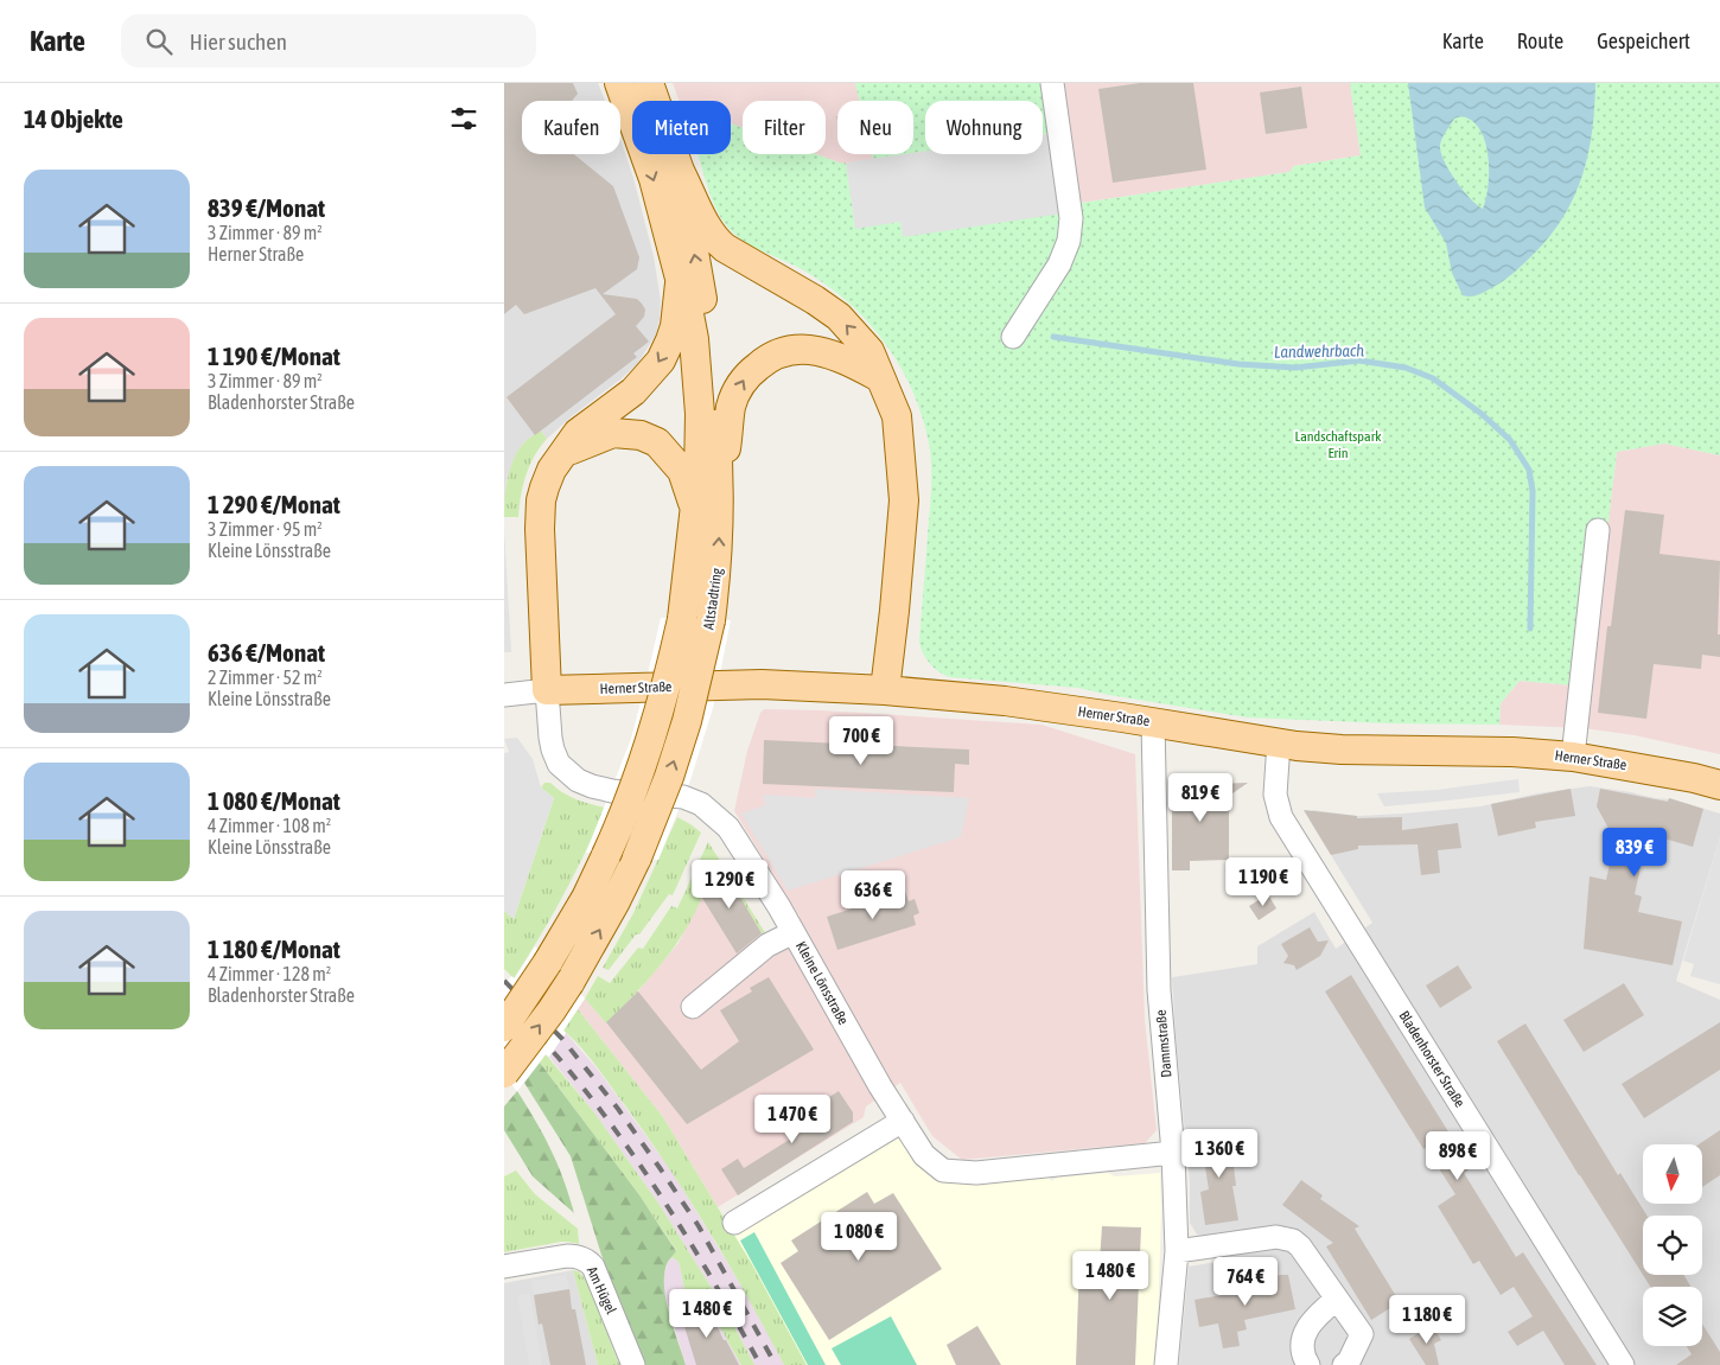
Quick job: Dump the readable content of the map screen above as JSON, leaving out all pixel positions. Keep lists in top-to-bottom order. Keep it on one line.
{"streets":{"main road":["Altstadtring","Herner Straße"],"street":["Kleine Lönsstraße","Dammstraße","Bladenhorster Straße","Am Hügel"]},"crossings":[["Herner Straße","Kleine Lönsstraße"],["Herner Straße","Dammstraße"],["Herner Straße","Bladenhorster Straße"],["Kleine Lönsstraße","Dammstraße"]],"water":["Landwehrbach"],"parks":["Landschaftspark Erin"],"north":"bottom","page":{"header":"Karte","search":"Hier suchen","nav":["Karte","Route","Gespeichert"],"heading":"14 Objekte","chip":["Kaufen","Mieten","Filter","Neu","Wohnung"],"list":[{"name":"839 €/Monat","note":"3 Zimmer · 89 m² · Herner Straße"},{"name":"1 190 €/Monat","note":"3 Zimmer · 89 m² · Bladenhorster Straße"},{"name":"1 290 €/Monat","note":"3 Zimmer · 95 m² · Kleine Lönsstraße"},{"name":"636 €/Monat","note":"2 Zimmer · 52 m² · Kleine Lönsstraße"},{"name":"1 080 €/Monat","note":"4 Zimmer · 108 m² · Kleine Lönsstraße"},{"name":"1 180 €/Monat","note":"4 Zimmer · 128 m² · Bladenhorster Straße"}],"price":["700 €","819 €","839 €","1 190 €","1 290 €","636 €","1 470 €","1 360 €","898 €","1 080 €","1 480 €","764 €","1 480 €","1 180 €"]}}
